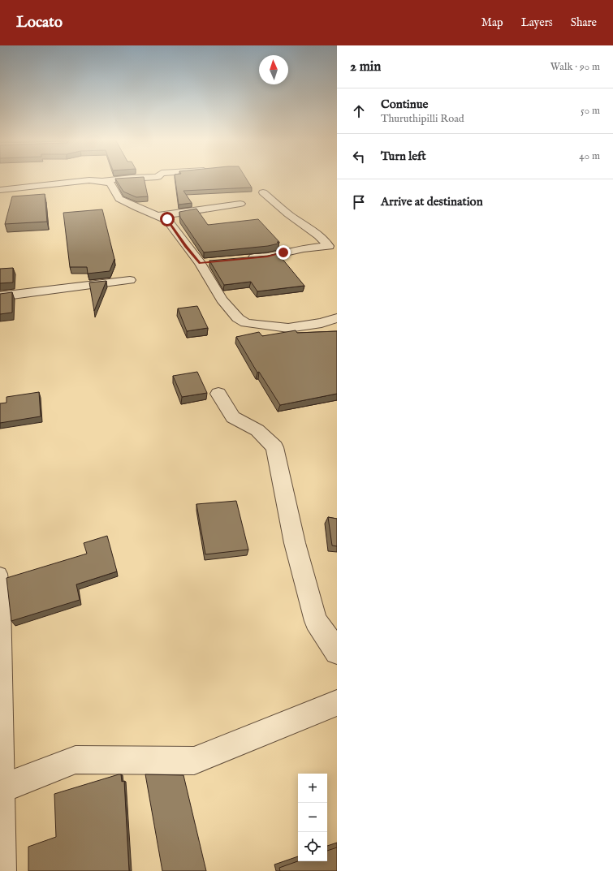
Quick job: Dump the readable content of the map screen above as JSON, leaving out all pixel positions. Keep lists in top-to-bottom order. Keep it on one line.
{"north":"top","page":{"header":"Locato","nav":["Map","Layers","Share"],"heading":["2 min","Walk · 90 m"],"list":[["Continue","Thuruthipilli Road","50 m"],["Turn left","40 m"],"Arrive at destination"],"map_buttons":["+","−"]}}
